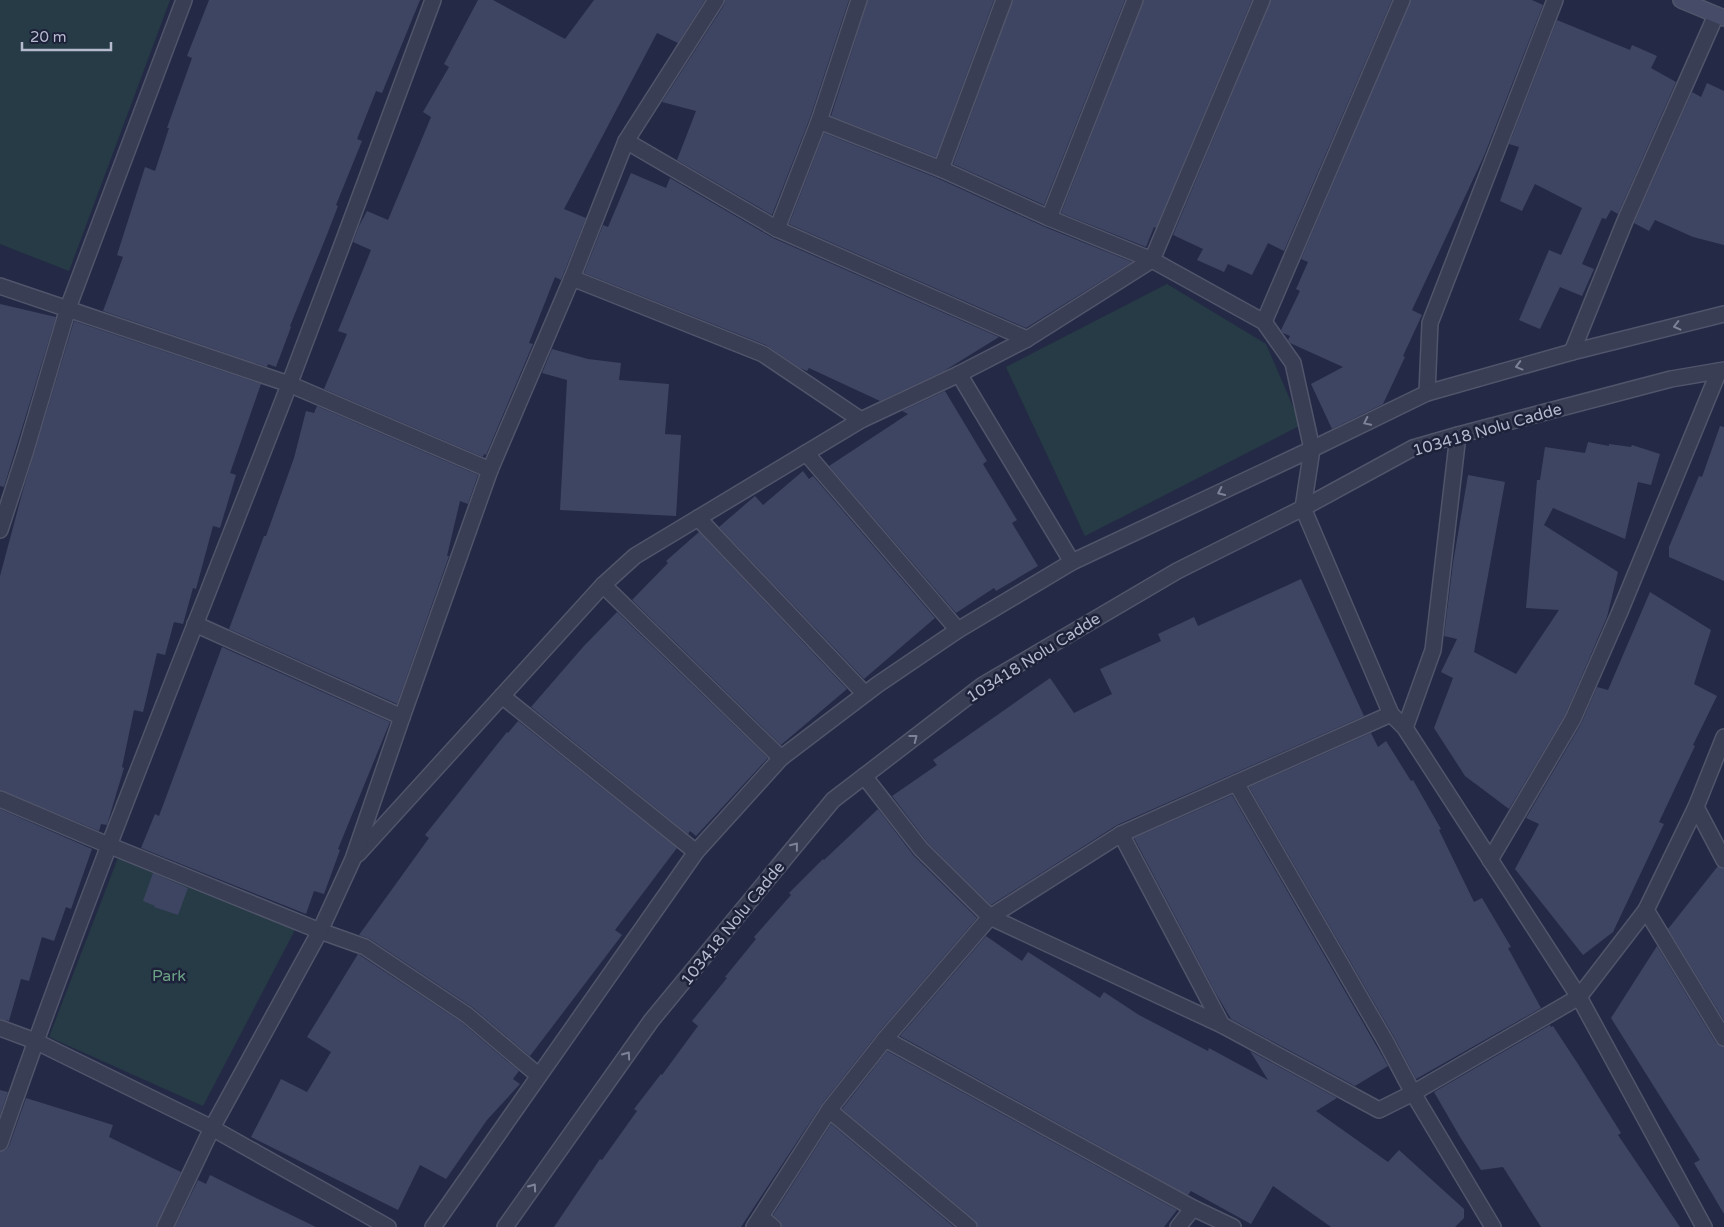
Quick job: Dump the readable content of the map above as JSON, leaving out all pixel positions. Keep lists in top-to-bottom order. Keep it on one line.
{"streets":{"street":["103418 Nolu Cadde"]},"parks":["Park"],"scale_bar":"20 m"}
